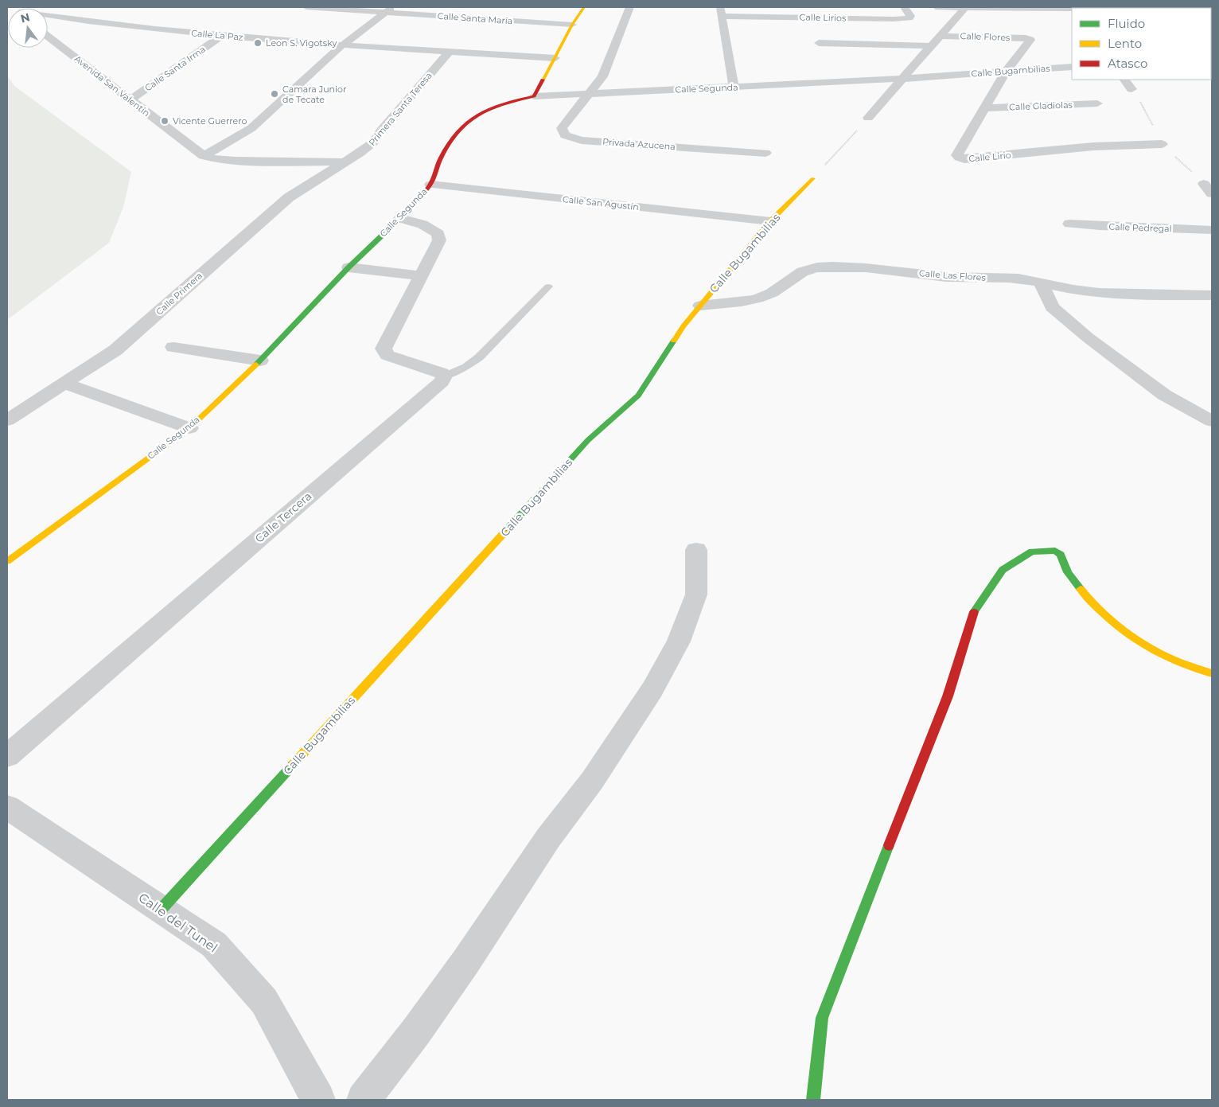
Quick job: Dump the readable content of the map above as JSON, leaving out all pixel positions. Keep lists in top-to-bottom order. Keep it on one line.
{"streets":{"street":["Calle Lirios","Calle Santa María","Calle La Paz","Calle Flores","Calle Santa Irma","Calle Bugambilias","Avenida San Valentín","Calle Segunda","Calle Gladiolas","Primera Santa Teresa","Privada Azucena","Calle Lirio","Calle San Agustín","Calle Pedregal","Calle Las Flores","Calle Primera","Calle Tercera","Calle del Tunel"]},"crossings":[["Calle La Paz","Calle Santa Irma"],["Calle La Paz","Primera Santa Teresa"],["Calle Flores","Calle Lirio"],["Calle Santa Irma","Avenida San Valentín"],["Calle Bugambilias","Calle Segunda"],["Calle Bugambilias","Calle Lirio"],["Calle Bugambilias","Calle San Agustín"],["Calle Bugambilias","Calle Las Flores"],["Calle Bugambilias","Calle del Tunel"],["Avenida San Valentín","Primera Santa Teresa"],["Avenida San Valentín","Calle Primera"],["Calle Segunda","Privada Azucena"],["Calle Segunda","Calle San Agustín"],["Calle Gladiolas","Calle Lirio"],["Primera Santa Teresa","Calle Primera"]],"places":["Leon S. Vigotsky","Camara Junior de Tecate","Vicente Guerrero"],"legend":["Fluido","Lento","Atasco"],"north":"top"}
